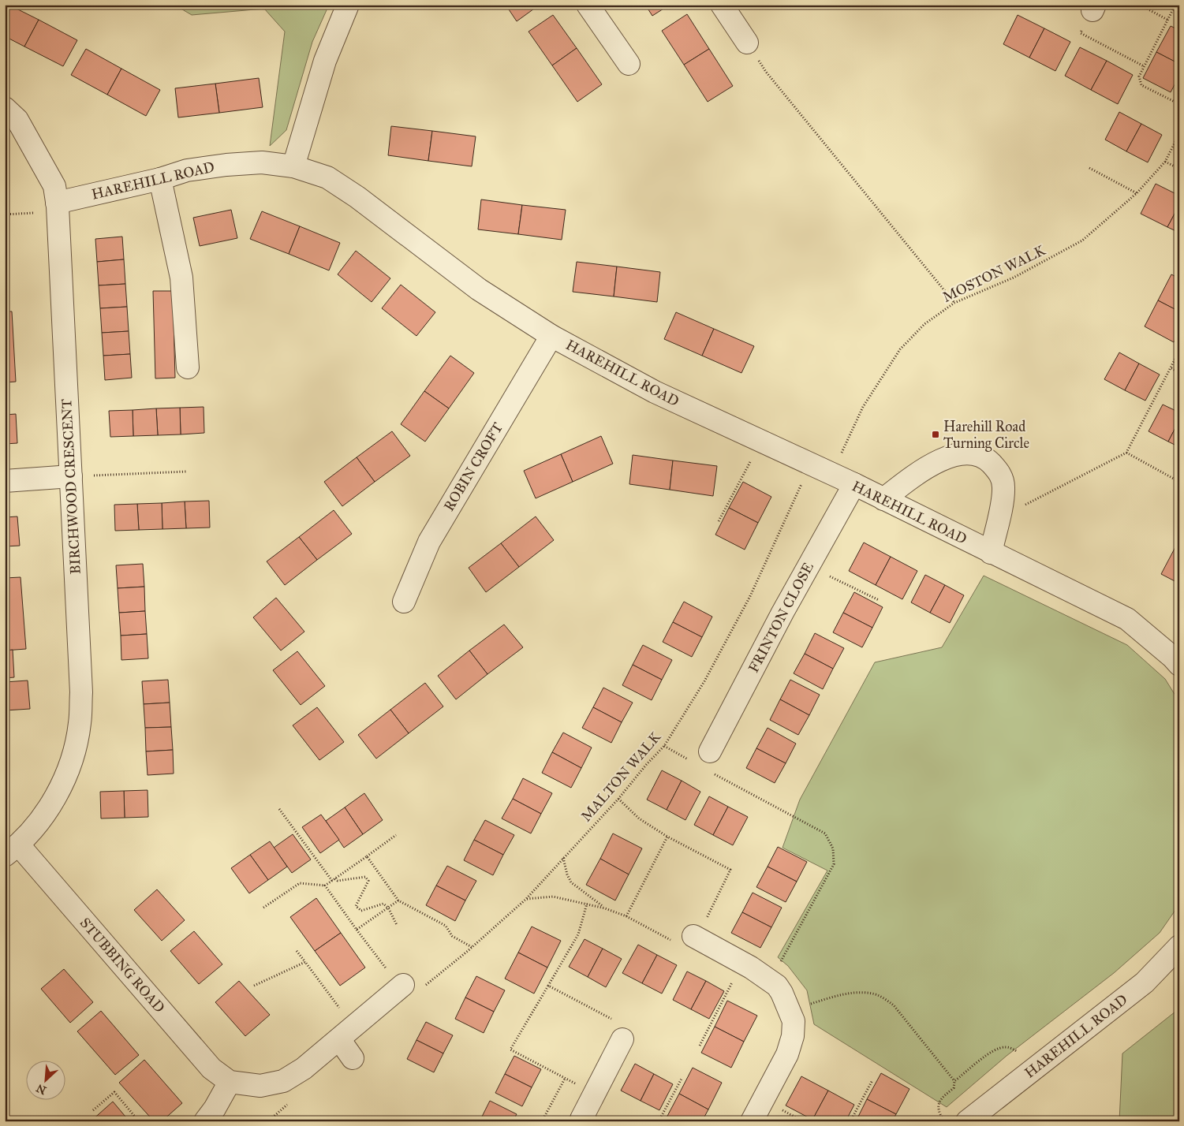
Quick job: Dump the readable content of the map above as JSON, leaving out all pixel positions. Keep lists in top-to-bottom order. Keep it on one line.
{"streets":{"street":["HAREHILL ROAD","ROBIN CROFT","BIRCHWOOD CRESCENT","FRINTON CLOSE","STUBBING ROAD"],"path":["MOSTON WALK","MALTON WALK"]},"crossings":[["HAREHILL ROAD","MOSTON WALK"],["HAREHILL ROAD","ROBIN CROFT"],["HAREHILL ROAD","BIRCHWOOD CRESCENT"],["HAREHILL ROAD","FRINTON CLOSE"],["HAREHILL ROAD","MALTON WALK"],["BIRCHWOOD CRESCENT","STUBBING ROAD"]],"places":{"transit":["Harehill Road Turning Circle"]},"north":"bottom left"}
